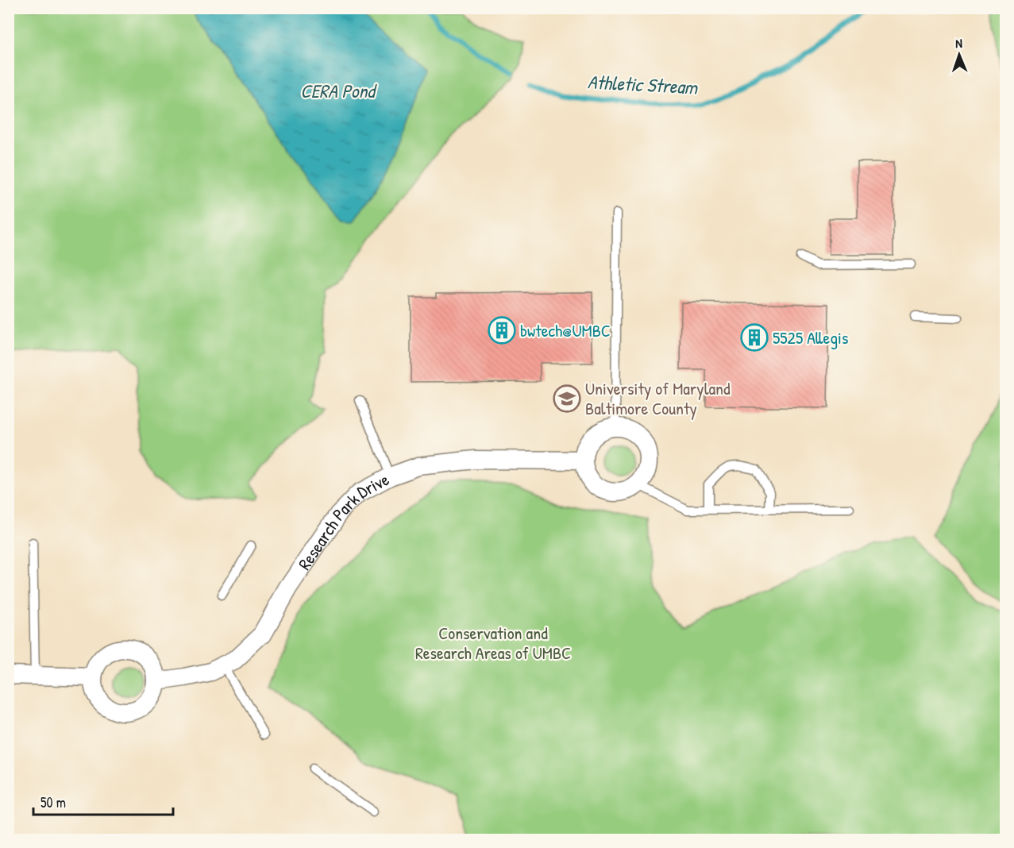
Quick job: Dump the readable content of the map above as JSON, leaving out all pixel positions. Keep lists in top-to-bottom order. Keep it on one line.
{"streets":{"street":["Research Park Drive"]},"water":["Athletic Stream","CERA Pond"],"parks":["Conservation and Research Areas of UMBC"],"places":{"building":["bwtech@UMBC","5525 Allegis"],"school or university":["University of Maryland Baltimore County"]},"scale_bar":"50 m","north":"top"}
